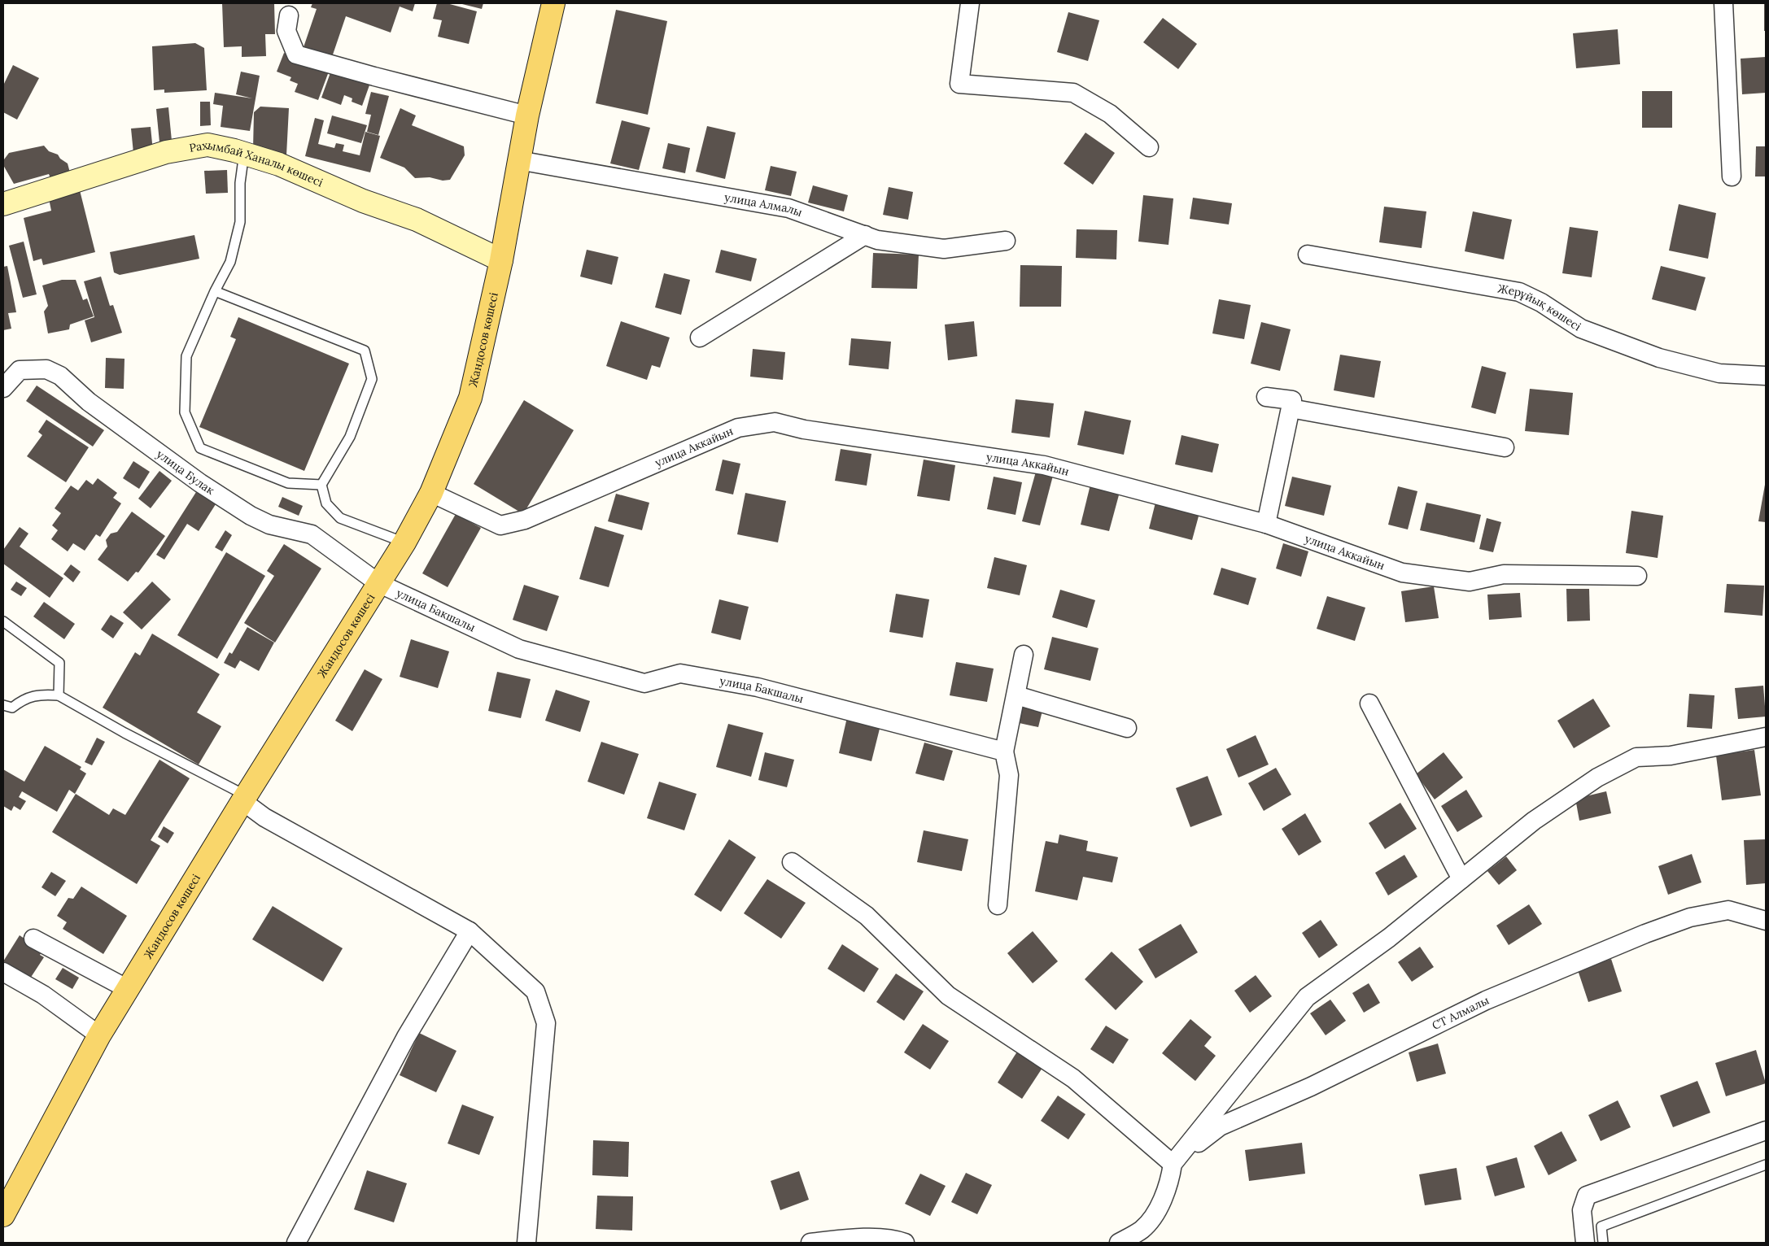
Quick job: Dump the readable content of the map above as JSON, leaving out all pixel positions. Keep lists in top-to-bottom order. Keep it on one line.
{"streets":{"main road":["Жандосов көшесі"],"street":["Рахымбай Ханалы көшесі","улица Алмалы","Жерұйық көшесі","улица Аккайын","улица Булак","улица Бакшалы","СТ Алмалы"]},"crossings":[["Рахымбай Ханалы көшесі","Жандосов көшесі"],["улица Алмалы","Жандосов көшесі"],["Жандосов көшесі","улица Аккайын"],["Жандосов көшесі","улица Булак"],["Жандосов көшесі","улица Бакшалы"],["улица Булак","улица Бакшалы"]]}
